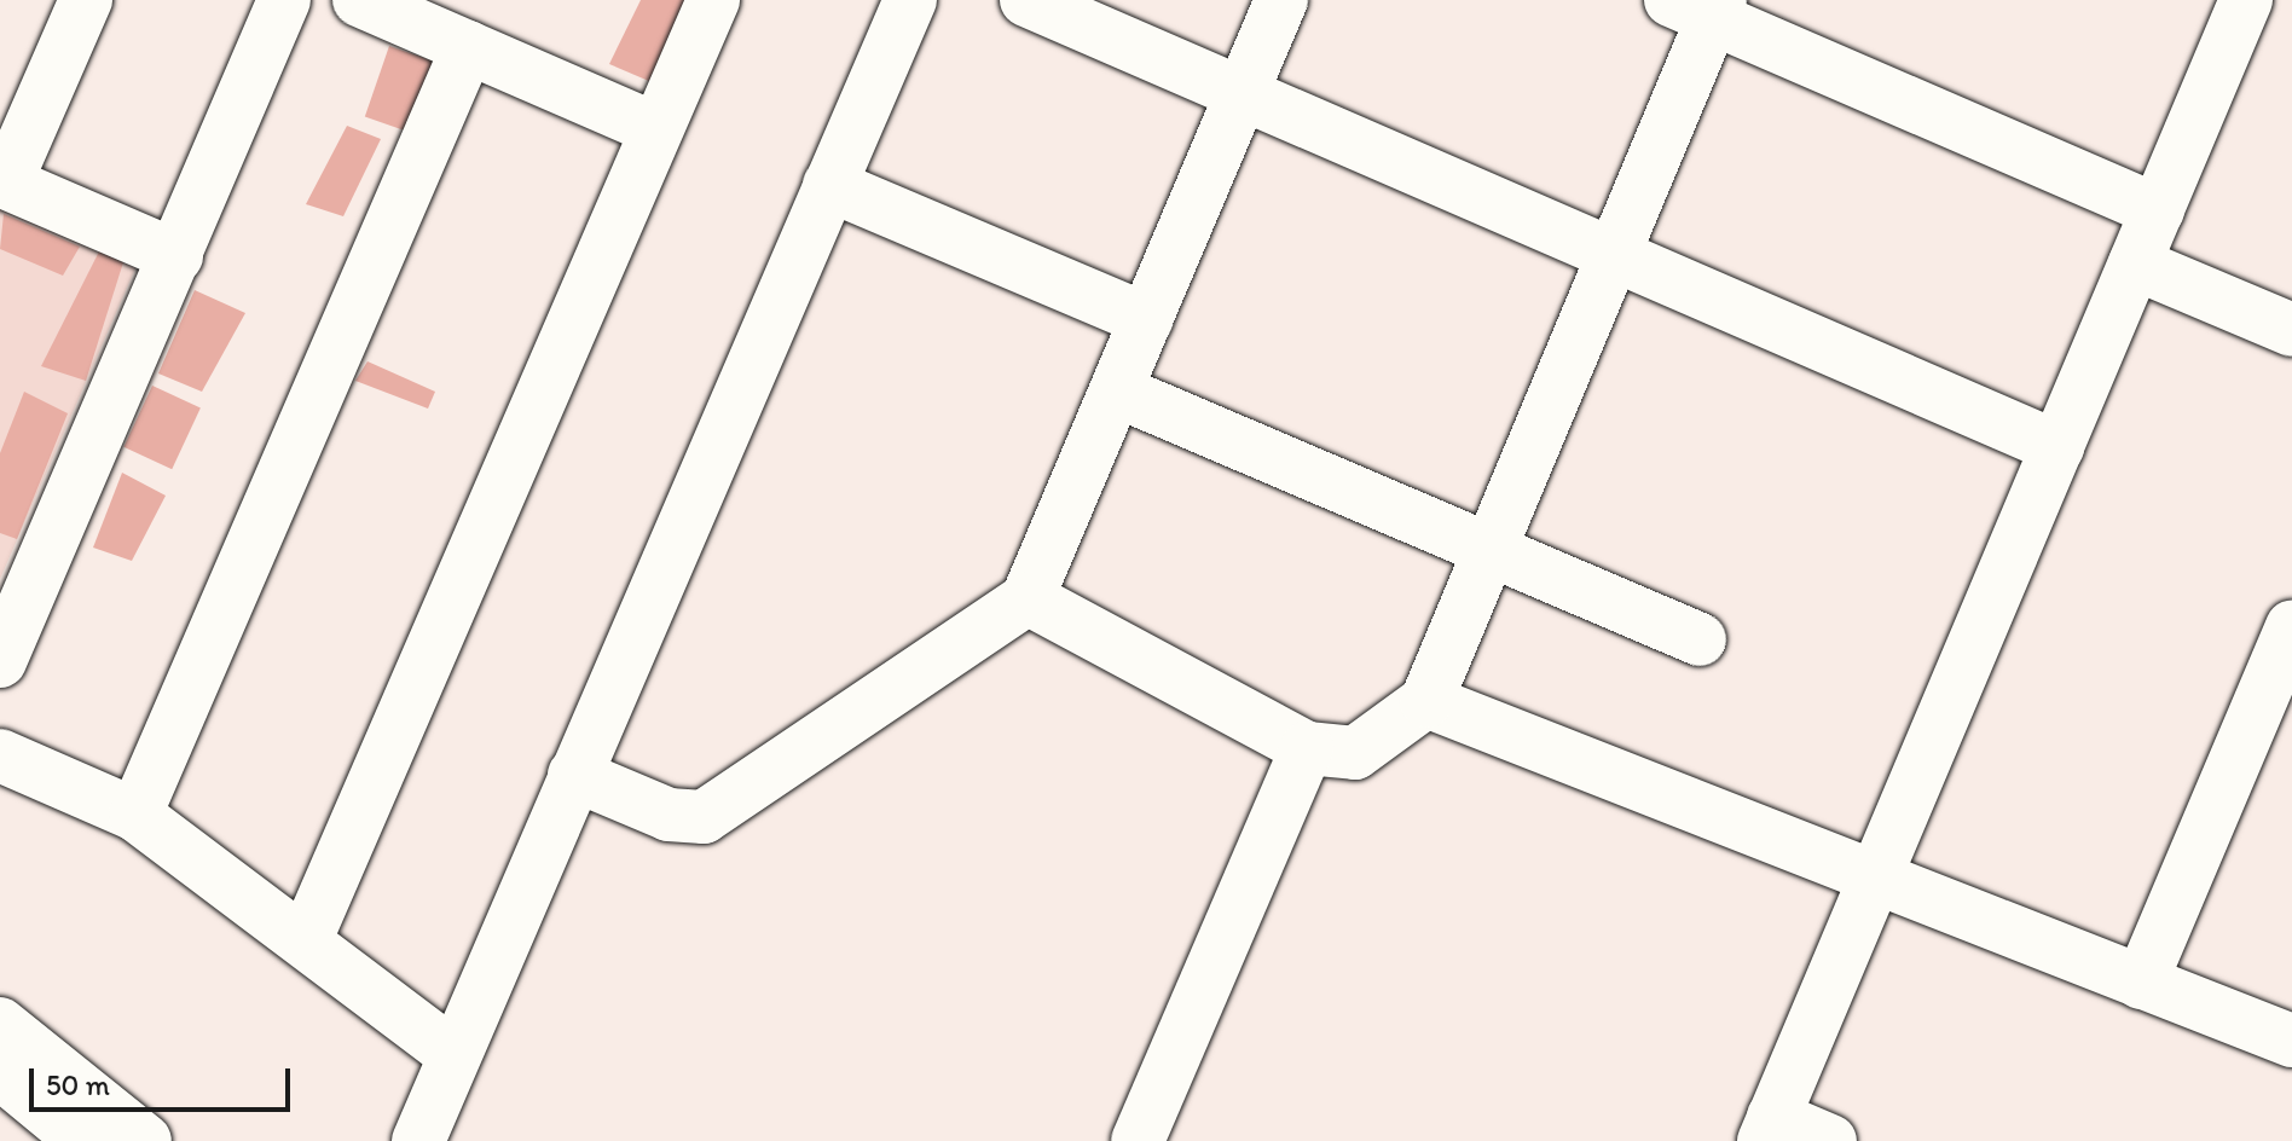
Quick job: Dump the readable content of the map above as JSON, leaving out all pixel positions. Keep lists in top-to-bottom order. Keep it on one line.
{"scale_bar":"50 m"}
